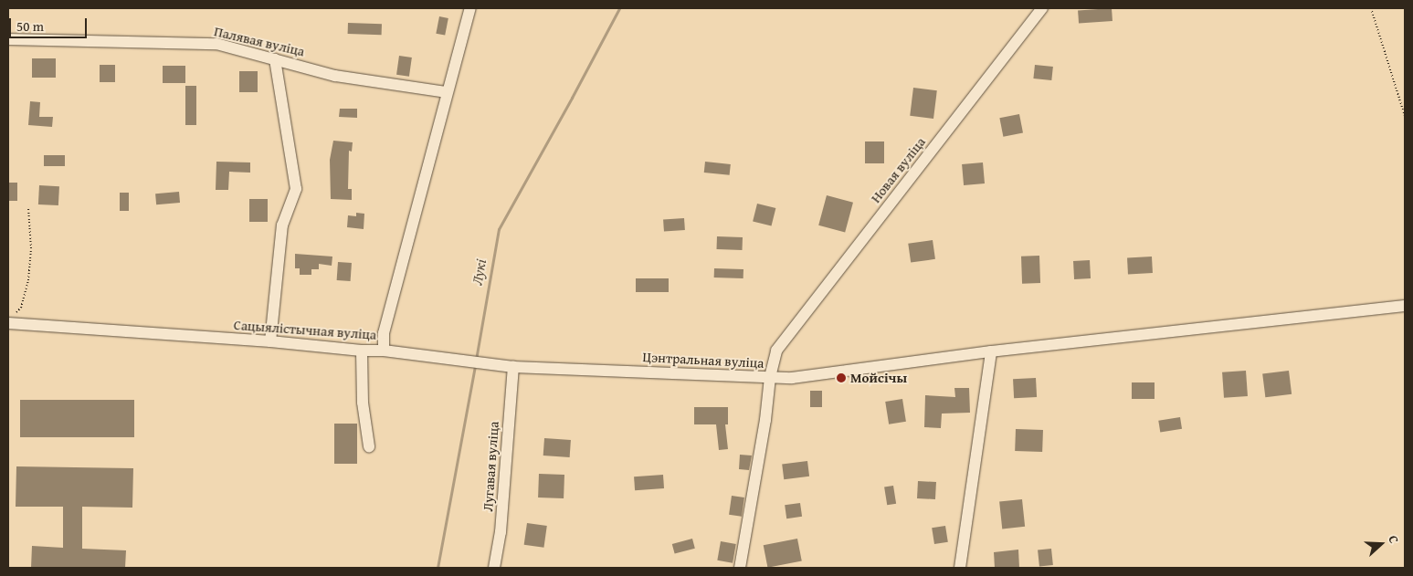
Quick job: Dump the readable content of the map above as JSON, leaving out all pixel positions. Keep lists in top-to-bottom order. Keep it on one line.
{"streets":{"street":["Палявая вуліца","Новая вуліца","Сацыялістычная вуліца","Цэнтральная вуліца","Лугавая вуліца"]},"crossings":[["Палявая вуліца","Сацыялістычная вуліца"],["Новая вуліца","Цэнтральная вуліца"],["Сацыялістычная вуліца","Цэнтральная вуліца"],["Цэнтральная вуліца","Лугавая вуліца"]],"water":["Лукі"],"places":["Мойсічы"],"scale_bar":"50 m","north":"right"}
